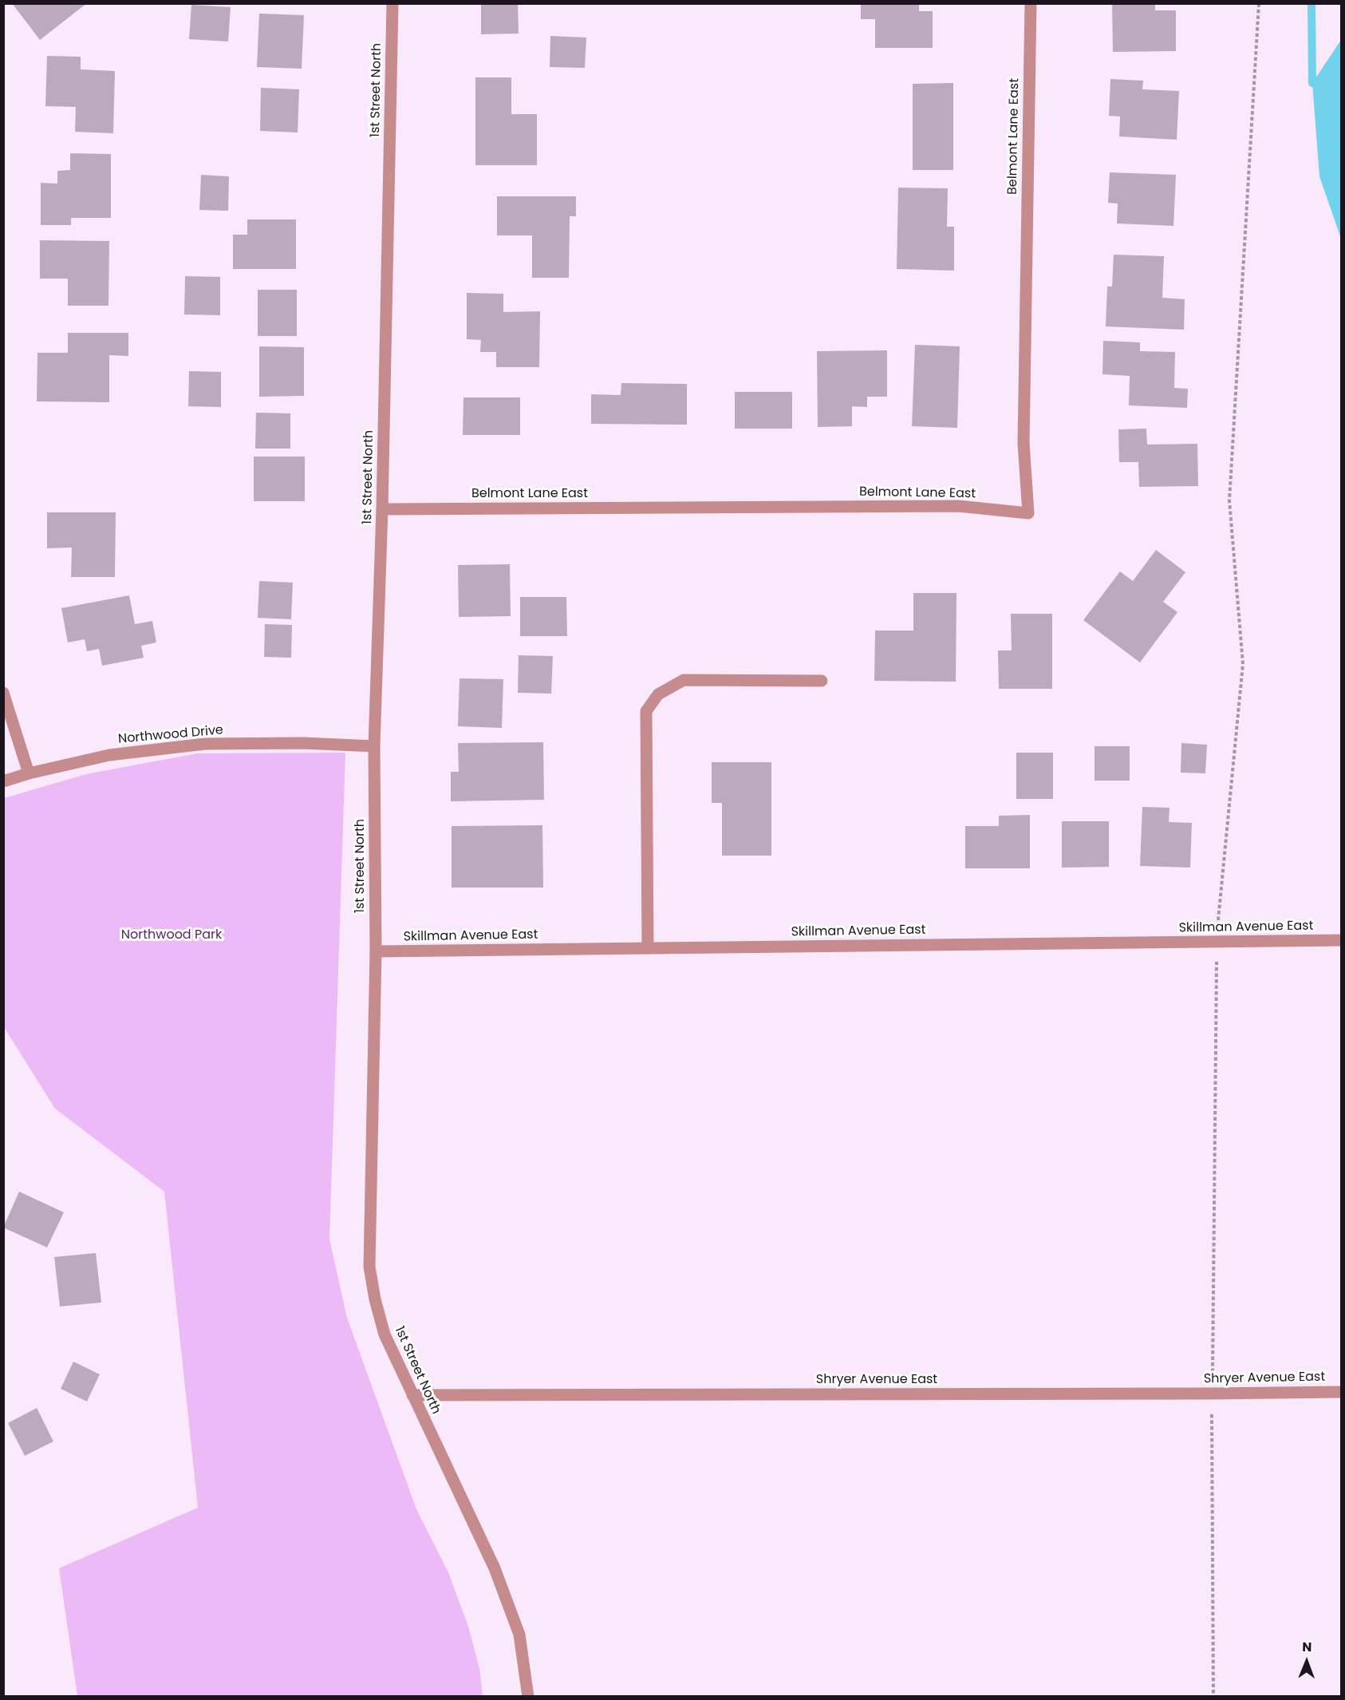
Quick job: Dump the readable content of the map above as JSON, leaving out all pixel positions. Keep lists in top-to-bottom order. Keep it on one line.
{"streets":{"street":["1st Street North","Belmont Lane East","Northwood Drive","Skillman Avenue East","Shryer Avenue East"]},"crossings":[["1st Street North","Belmont Lane East"],["1st Street North","Northwood Drive"],["1st Street North","Skillman Avenue East"],["1st Street North","Shryer Avenue East"]],"parks":["Northwood Park"],"north":"top"}
